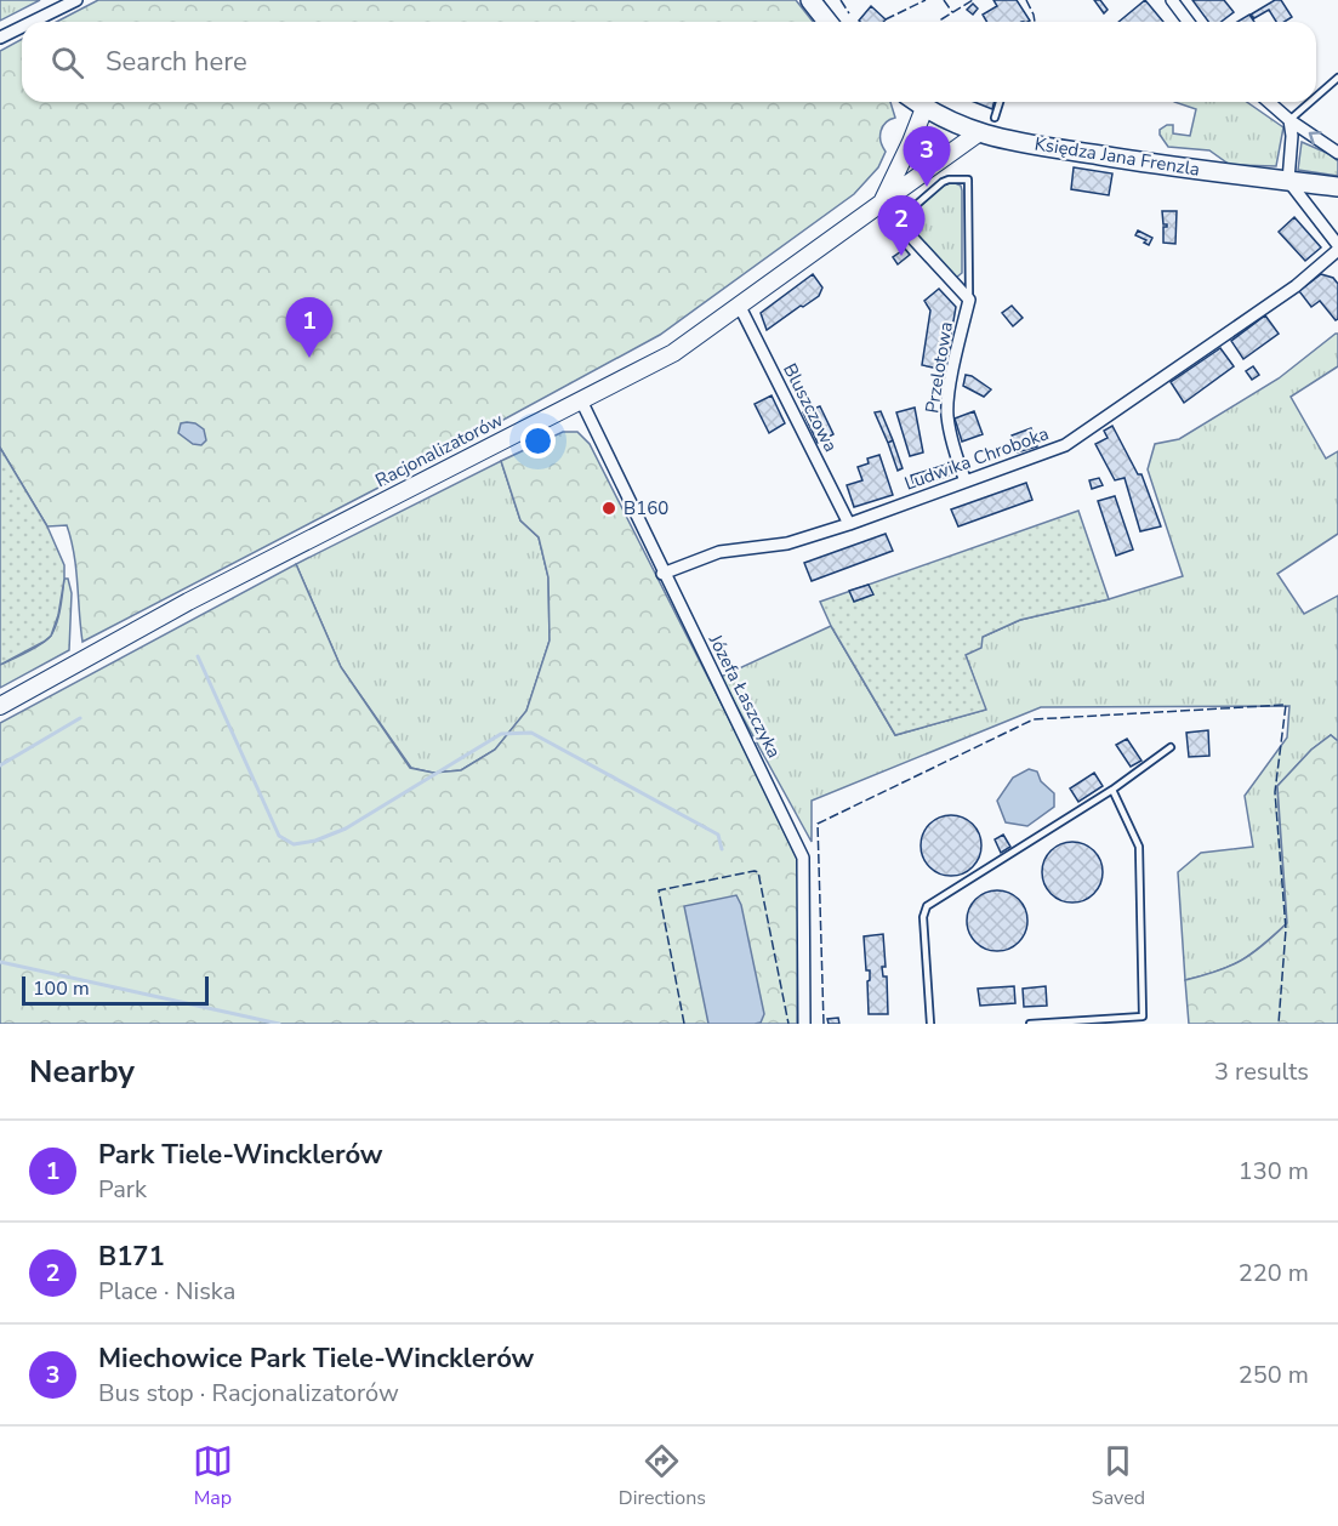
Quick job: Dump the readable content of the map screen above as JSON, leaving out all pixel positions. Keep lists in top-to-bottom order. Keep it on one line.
{"streets":{"main road":["Księdza Jana Frenzla"],"street":["Przelotowa","Bluszczowa","Racjonalizatorów","Ludwika Chroboka","Józefa Łaszczyka"]},"crossings":[["Księdza Jana Frenzla","Racjonalizatorów"],["Przelotowa","Ludwika Chroboka"],["Bluszczowa","Racjonalizatorów"],["Bluszczowa","Ludwika Chroboka"],["Racjonalizatorów","Józefa Łaszczyka"],["Ludwika Chroboka","Józefa Łaszczyka"]],"places":["B160"],"scale_bar":"100 m","page":{"search":"Search here","pins":["3","2","1"],"scale":"100 m","heading":["Nearby","3 results"],"list":[{"mark":"1","name":"Park Tiele-Wincklerów","note":"Park","value":"130 m"},{"mark":"2","name":"B171","note":"Place · Niska","value":"220 m"},{"mark":"3","name":"Miechowice Park Tiele-Wincklerów","note":"Bus stop · Racjonalizatorów","value":"250 m"}],"nav":["Map","Directions","Saved"]}}
